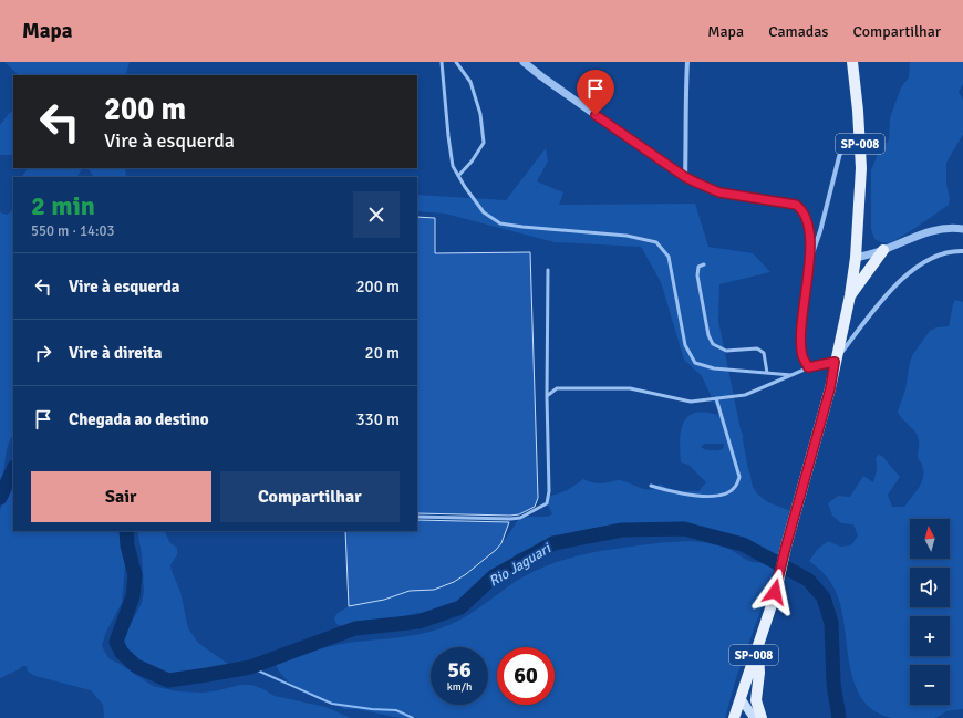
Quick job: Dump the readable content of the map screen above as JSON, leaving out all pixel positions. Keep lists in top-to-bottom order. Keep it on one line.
{"streets":{"main road":["SP-008"]},"water":["Rio Jaguari"],"north":"top","page":{"header":"Mapa","nav":["Mapa","Camadas","Compartilhar"],"turn":["200 m","Vire à esquerda"],"heading":["2 min","550 m · 14:03"],"list":[{"name":"Vire à esquerda","value":"200 m"},{"name":"Vire à direita","value":"20 m"},{"name":"Chegada ao destino","value":"330 m"}],"buttons":["Sair","Compartilhar"],"map_buttons":["+","−"],"speed":"56 km/h","limit":"60"}}
